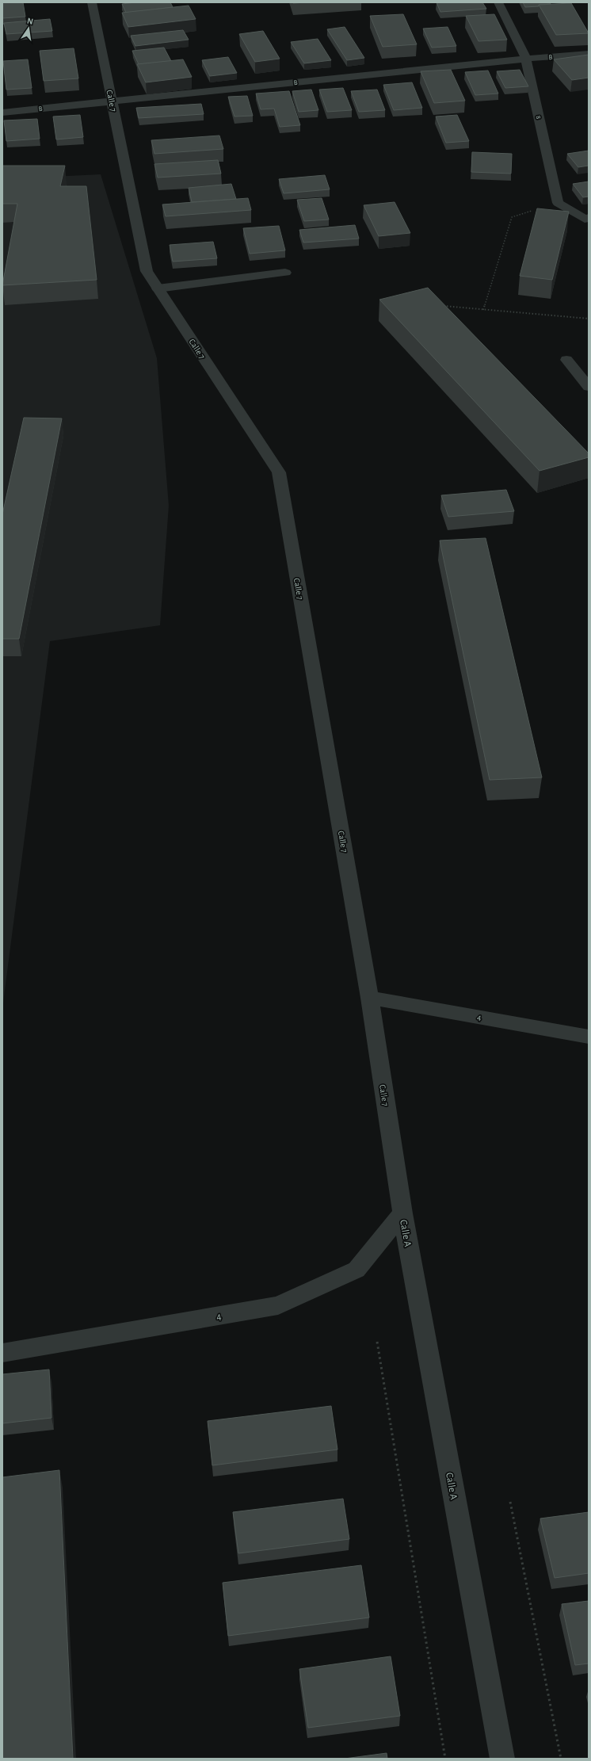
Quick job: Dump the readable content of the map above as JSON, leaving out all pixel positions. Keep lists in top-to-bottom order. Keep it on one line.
{"streets":{"street":["B","Calle 7","8","4","Calle A"]},"crossings":[["B","Calle 7"],["B","8"],["Calle 7","4"],["Calle 7","Calle A"],["4","Calle A"]],"north":"top"}
